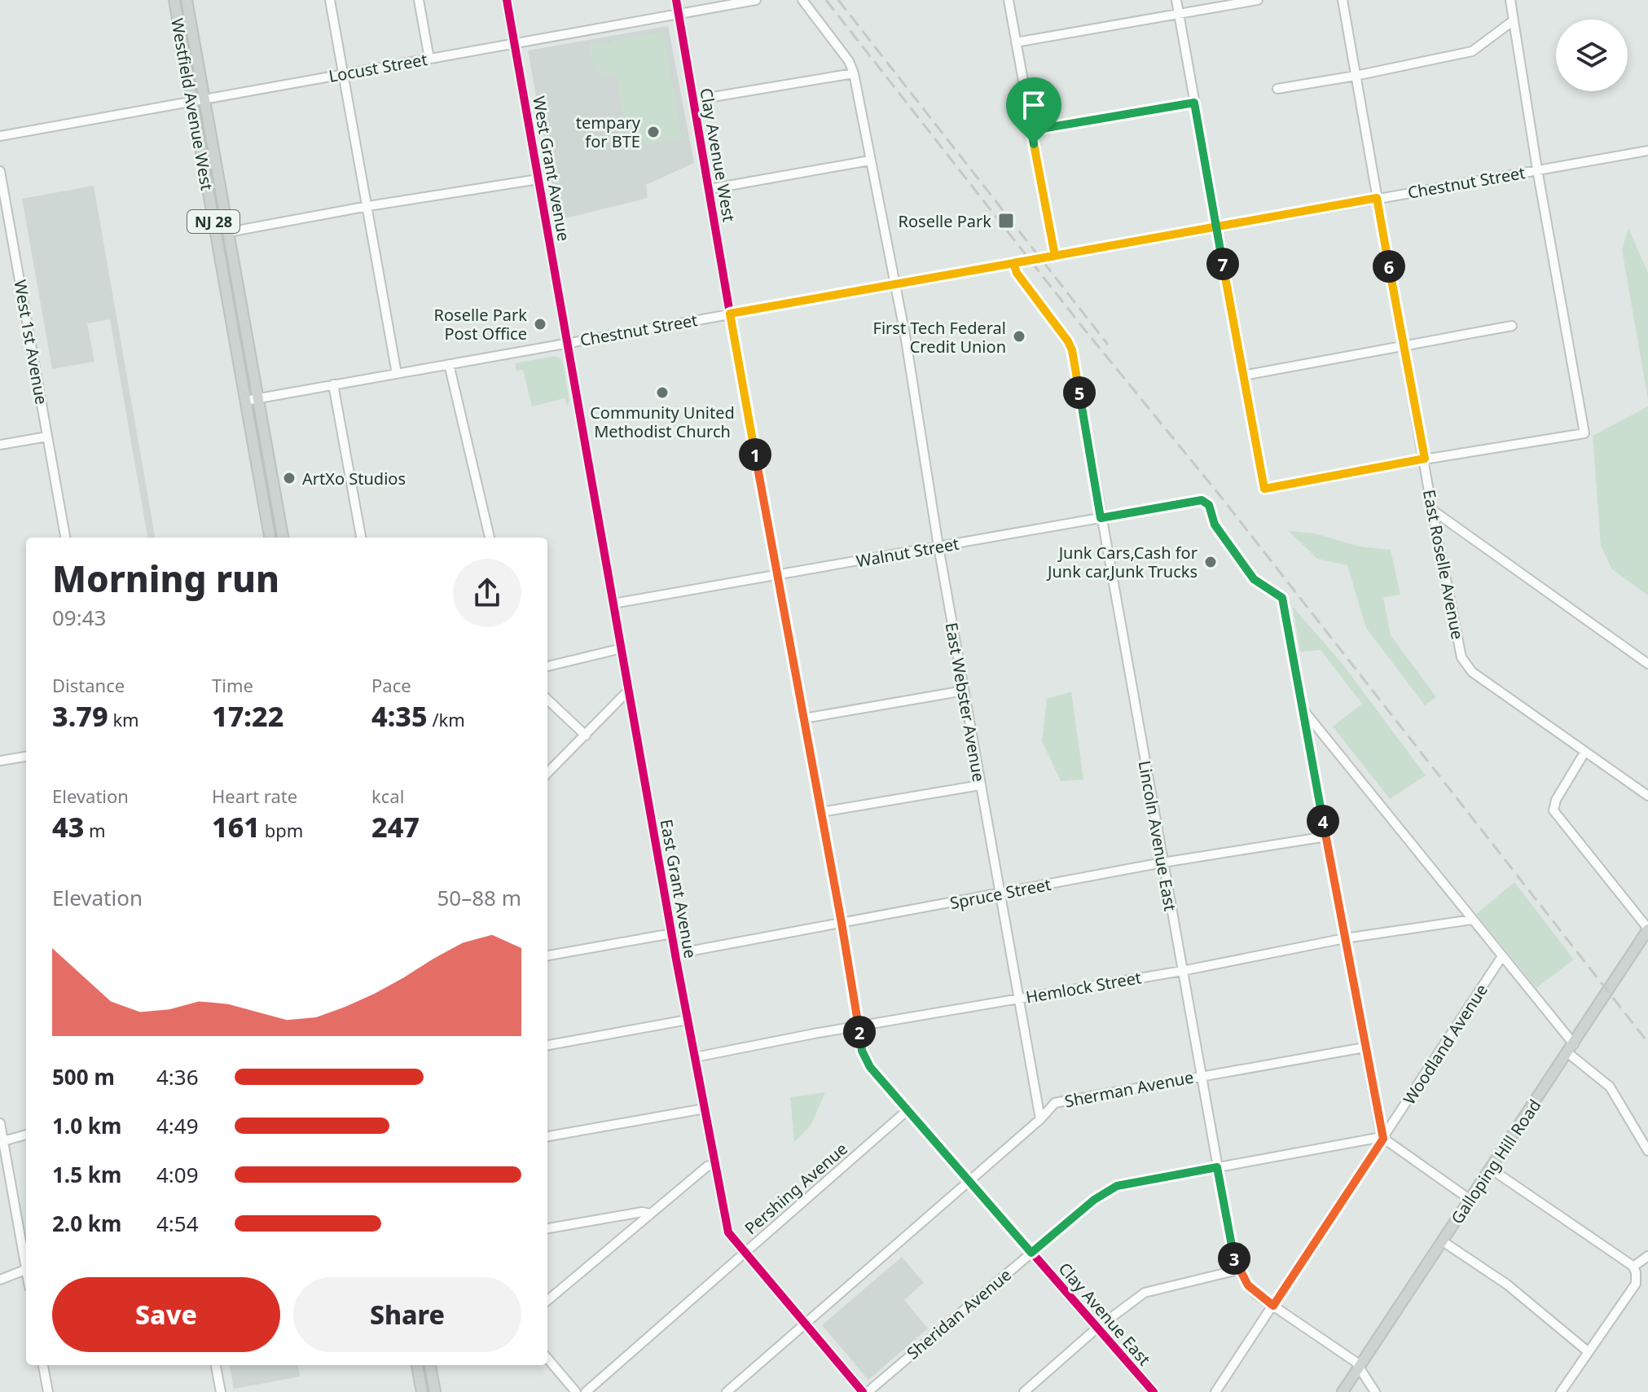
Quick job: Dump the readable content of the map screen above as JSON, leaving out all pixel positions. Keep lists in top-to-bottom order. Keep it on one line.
{"streets":{"main road":["Westfield Avenue West","NJ 28","Galloping Hill Road"],"street":["Locust Street","Clay Avenue West","West Grant Avenue","Chestnut Street","West 1st Avenue","Walnut Street","East Roselle Avenue","East Webster Avenue","Lincoln Avenue East","East Grant Avenue","Spruce Street","Hemlock Street","Woodland Avenue","Sherman Avenue","Pershing Avenue","Sheridan Avenue","Clay Avenue East"]},"crossings":[["Locust Street","Westfield Avenue West"],["Locust Street","Clay Avenue West"],["Locust Street","West Grant Avenue"],["Westfield Avenue West","Chestnut Street"],["Westfield Avenue West","NJ 28"],["Clay Avenue West","Chestnut Street"],["Clay Avenue West","Clay Avenue East"],["West Grant Avenue","Chestnut Street"],["West Grant Avenue","East Grant Avenue"],["Chestnut Street","NJ 28"],["Chestnut Street","East Roselle Avenue"],["Chestnut Street","East Webster Avenue"],["Chestnut Street","Lincoln Avenue East"],["Chestnut Street","East Grant Avenue"],["Chestnut Street","Clay Avenue East"],["Walnut Street","East Webster Avenue"],["Walnut Street","Lincoln Avenue East"],["Walnut Street","East Grant Avenue"],["Walnut Street","Clay Avenue East"],["East Webster Avenue","Spruce Street"],["East Webster Avenue","Hemlock Street"],["East Webster Avenue","Sherman Avenue"],["Lincoln Avenue East","Spruce Street"],["Lincoln Avenue East","Hemlock Street"],["Lincoln Avenue East","Woodland Avenue"],["Lincoln Avenue East","Sherman Avenue"],["Lincoln Avenue East","Galloping Hill Road"],["Lincoln Avenue East","Sheridan Avenue"],["East Grant Avenue","Spruce Street"],["East Grant Avenue","Hemlock Street"],["East Grant Avenue","Sherman Avenue"],["East Grant Avenue","Pershing Avenue"],["East Grant Avenue","Sheridan Avenue"],["Spruce Street","Clay Avenue East"],["Hemlock Street","Clay Avenue East"],["Woodland Avenue","Sheridan Avenue"],["Sherman Avenue","Clay Avenue East"],["Pershing Avenue","Clay Avenue East"],["Sheridan Avenue","Clay Avenue East"]],"places":{"other":["tempary for BTE","Roselle Park Post Office","First Tech Federal Credit Union","Community United Methodist Church","ArtXo Studios","Junk Cars,Cash for Junk car,Junk Trucks"],"transit":["Roselle Park"]},"page":{"pins":["7","6","5","1","4","2","3"],"heading":["Morning run","09:43"],"stats":[["Distance","3.79 km"],["Time","17:22"],["Pace","4:35 /km"],["Elevation","43 m"],["Heart rate","161 bpm"],["kcal","247"]],"chart":["Elevation","50–88 m"],"list":[{"name":"500 m","note":"4:36"},{"name":"1.0 km","note":"4:49"},{"name":"1.5 km","note":"4:09"},{"name":"2.0 km","note":"4:54"}],"buttons":["Save","Share"]}}
